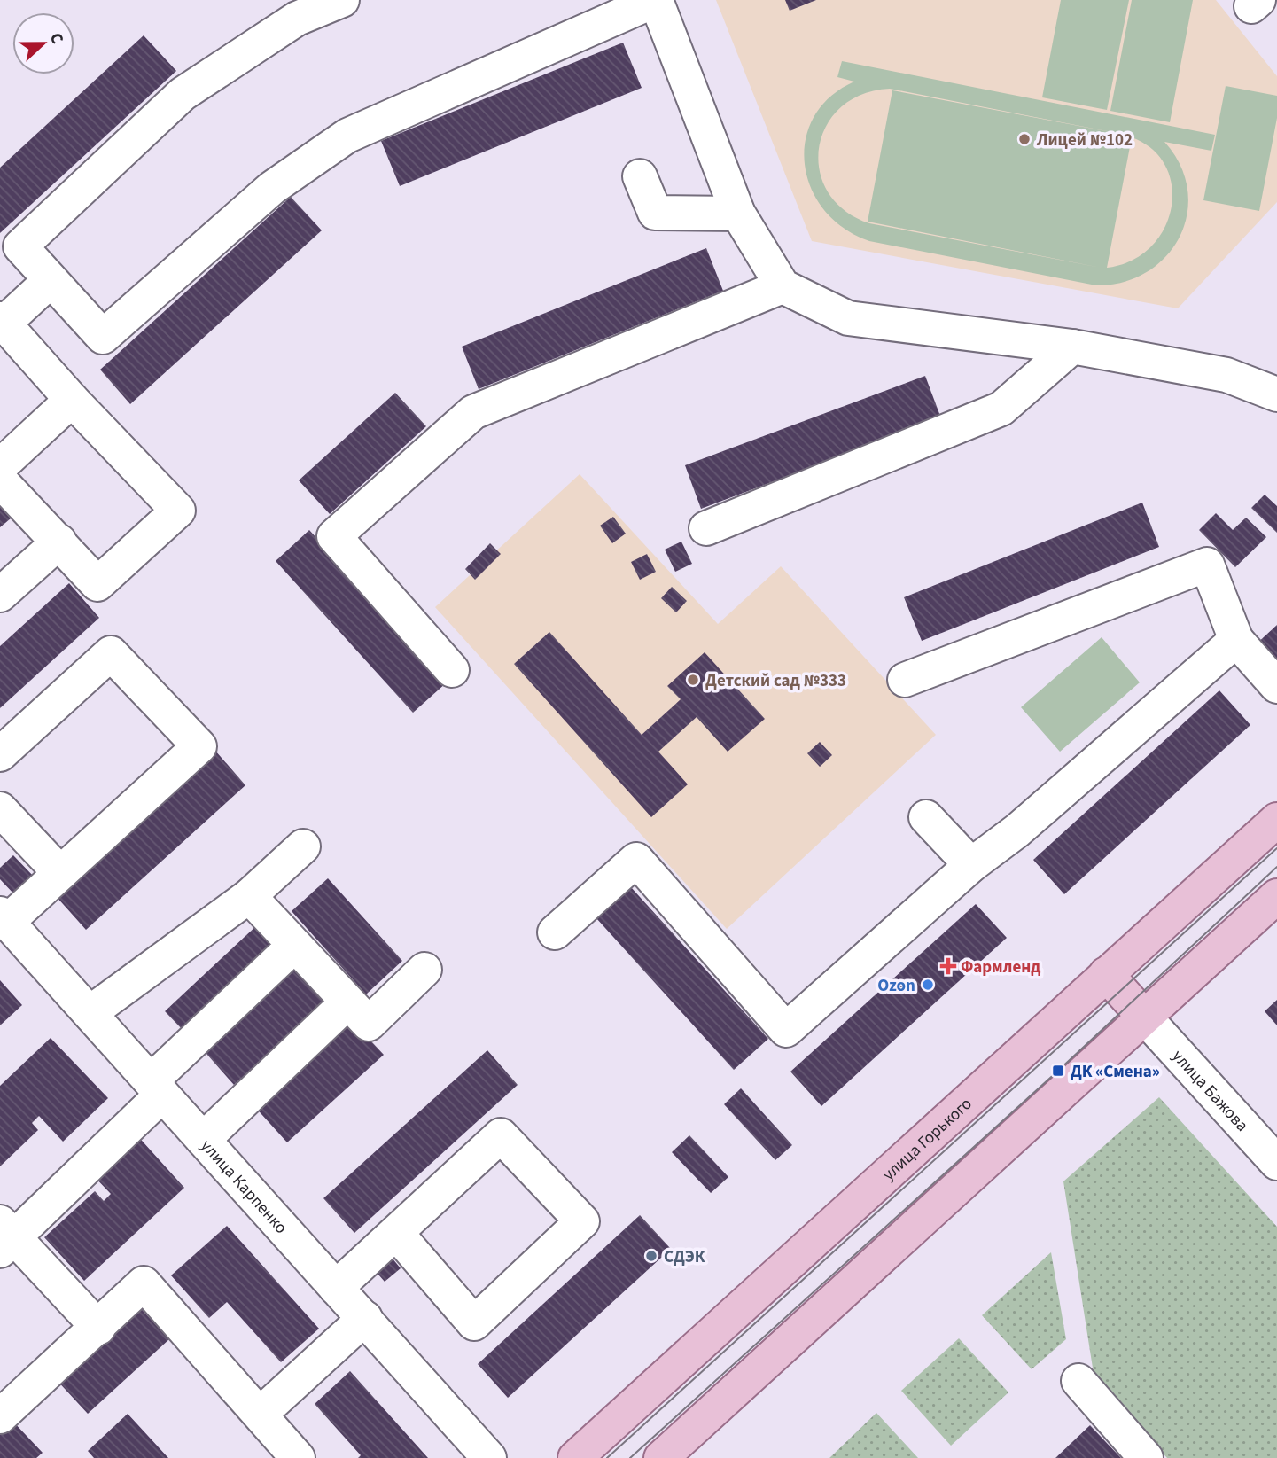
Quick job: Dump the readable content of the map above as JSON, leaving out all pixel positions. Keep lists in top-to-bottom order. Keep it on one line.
{"streets":{"main road":["улица Горького"],"street":["улица Бажова","улица Карпенко"]},"places":{"other":["Лицей №102","Детский сад №333","Ozon","СДЭК"],"health":["Фармленд"],"transit":["ДК «Смена»"]},"north":"right"}
